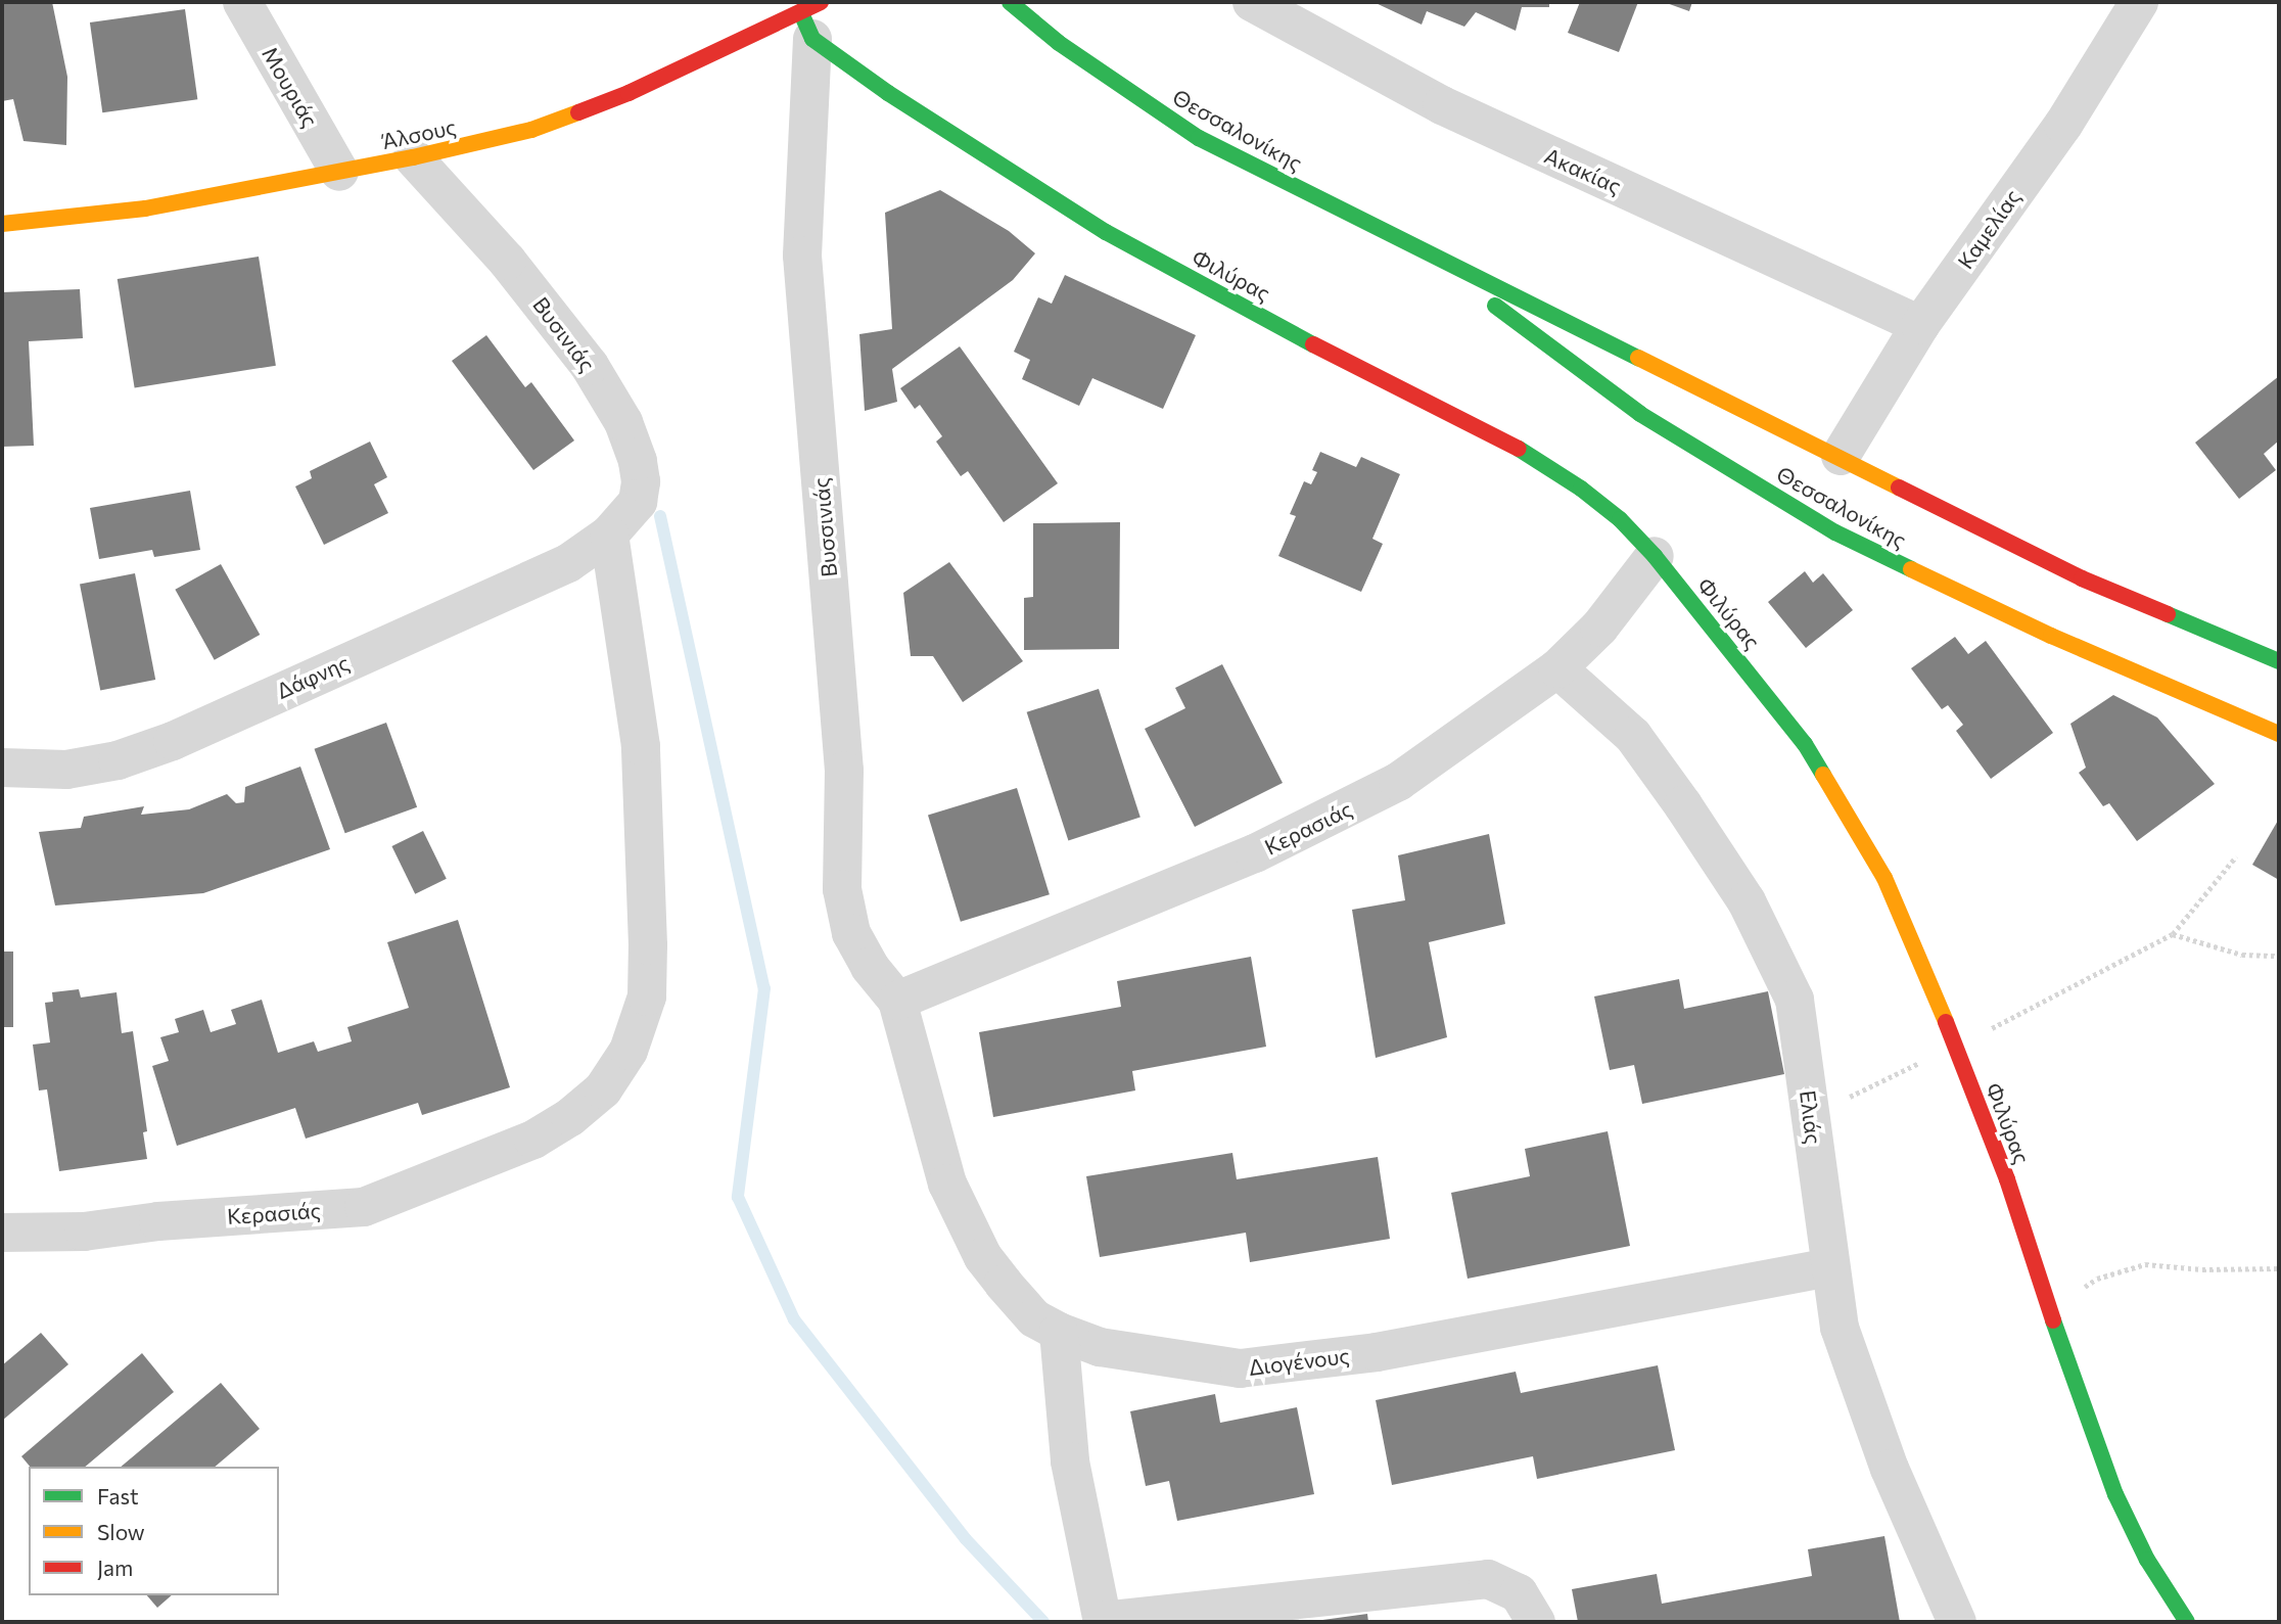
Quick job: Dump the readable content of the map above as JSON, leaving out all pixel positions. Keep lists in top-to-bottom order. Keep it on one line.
{"streets":{"street":["Μουριάς","Θεσσαλονίκης","Άλσους","Ακακίας","Καμελίας","Φιλύρας","Βυσινιάς","Βυσσινιάς","Δάφνης","Κερασιάς","Ελιάς","Διογένους"]},"crossings":[["Μουριάς","Άλσους"],["Θεσσαλονίκης","Καμελίας"],["Άλσους","Φιλύρας"],["Άλσους","Βυσινιάς"],["Άλσους","Βυσσινιάς"],["Ακακίας","Καμελίας"],["Φιλύρας","Βυσσινιάς"],["Φιλύρας","Κερασιάς"],["Βυσινιάς","Δάφνης"],["Βυσινιάς","Κερασιάς"],["Βυσσινιάς","Κερασιάς"],["Βυσσινιάς","Διογένους"],["Δάφνης","Κερασιάς"],["Κερασιάς","Ελιάς"],["Κερασιάς","Διογένους"],["Ελιάς","Διογένους"]],"legend":["Fast","Slow","Jam"]}
